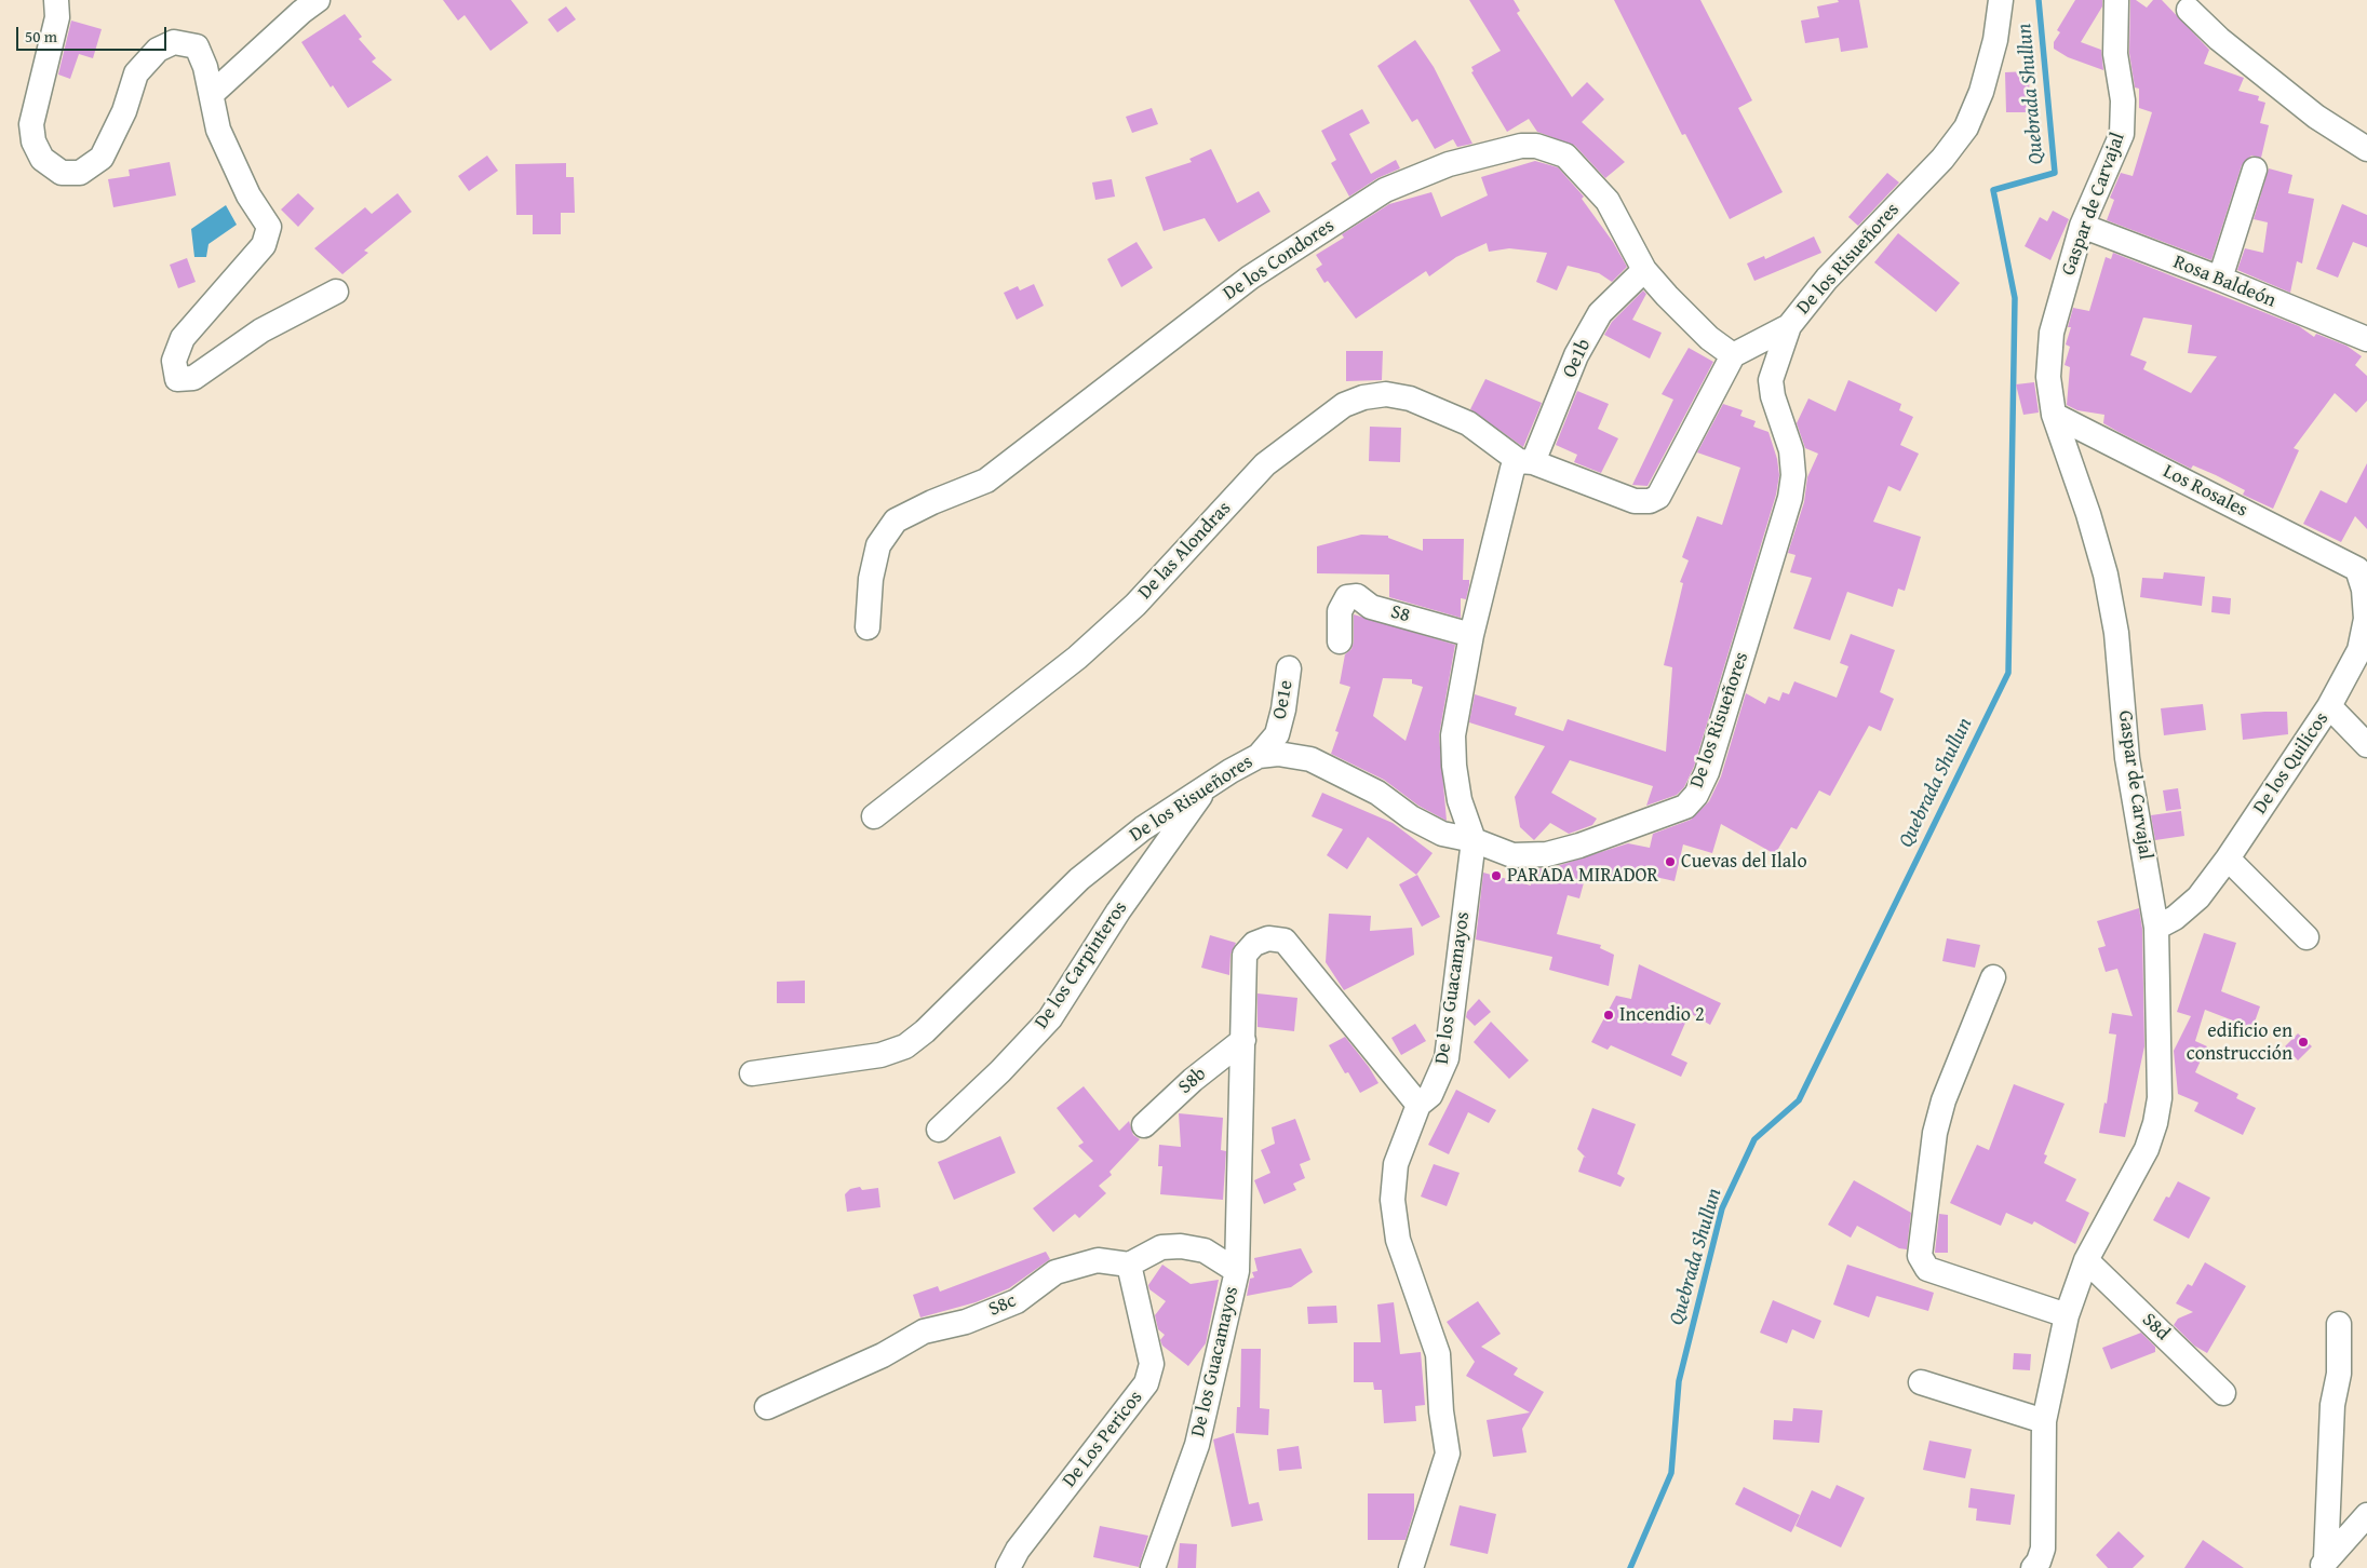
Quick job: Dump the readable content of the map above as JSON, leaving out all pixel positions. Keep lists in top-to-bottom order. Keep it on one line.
{"streets":{"street":["Gaspar de Carvajal","De los Risueñores","De los Condores","Rosa Baldeón","Oe1b","Los Rosales","De las Alondras","S8","Oe1e","De los Quilicos","De los Carpinteros","De los Guacamayos","S8b","S8c","S8d","De Los Pericos"]},"crossings":[["Gaspar de Carvajal","Rosa Baldeón"],["Gaspar de Carvajal","Los Rosales"],["Gaspar de Carvajal","De los Quilicos"],["Gaspar de Carvajal","S8d"],["De los Risueñores","Oe1e"],["De los Risueñores","De los Carpinteros"],["De los Risueñores","De los Guacamayos"],["De los Condores","Oe1b"],["Oe1b","De las Alondras"],["Oe1b","De los Guacamayos"],["Los Rosales","De los Quilicos"],["De las Alondras","De los Guacamayos"],["S8","De los Guacamayos"],["De los Guacamayos","S8b"],["S8c","De Los Pericos"]],"water":["Quebrada Shullun"],"places":["Cuevas del Ilalo","PARADA MIRADOR","Incendio 2","edificio en construcción"],"scale_bar":"50 m"}
